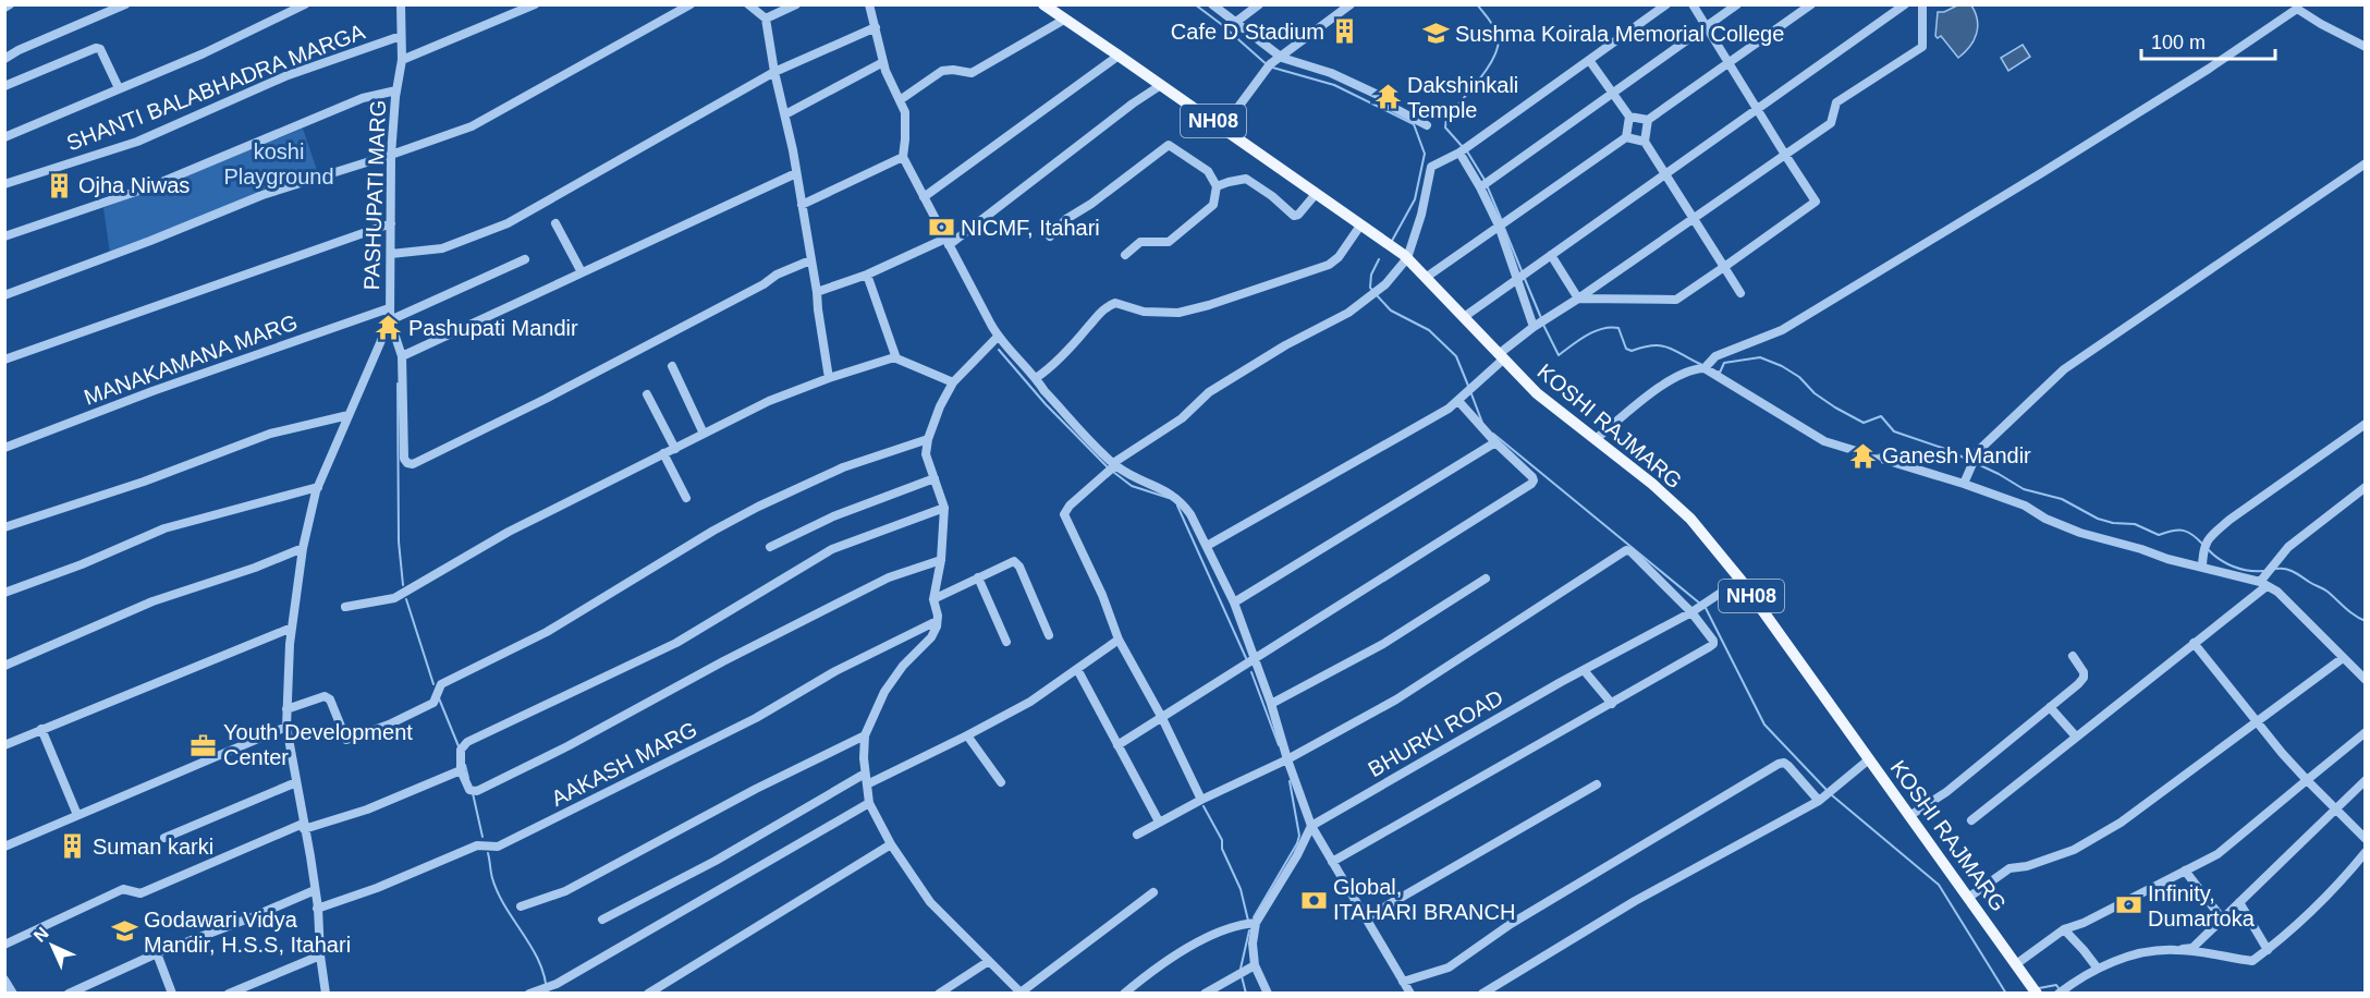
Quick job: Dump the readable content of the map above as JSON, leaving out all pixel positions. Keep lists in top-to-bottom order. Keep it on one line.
{"streets":{"main road":["NH08","KOSHI RAJMARG"],"street":["SHANTI BALABHADRA MARGA","PASHUPATI MARG","MANAKAMANA MARG","BHURKI ROAD","AAKASH MARG"]},"crossings":[["SHANTI BALABHADRA MARGA","PASHUPATI MARG"],["PASHUPATI MARG","MANAKAMANA MARG"],["PASHUPATI MARG","AAKASH MARG"],["KOSHI RAJMARG","BHURKI ROAD"]],"parks":["koshi Playground"],"places":{"building":["Cafe D Stadium","Ojha Niwas","Suman karki"],"school or university":["Sushma Koirala Memorial College","Godawari Vidya Mandir, H.S.S, Itahari"],"temple":["Dakshinkali Temple","Pashupati Mandir","Ganesh Mandir"],"bank":["NICMF, Itahari","Global, ITAHARI BRANCH","Infinity, Dumartoka"],"office":["Youth Development Center"]},"scale_bar":"100 m","north":"top left"}
